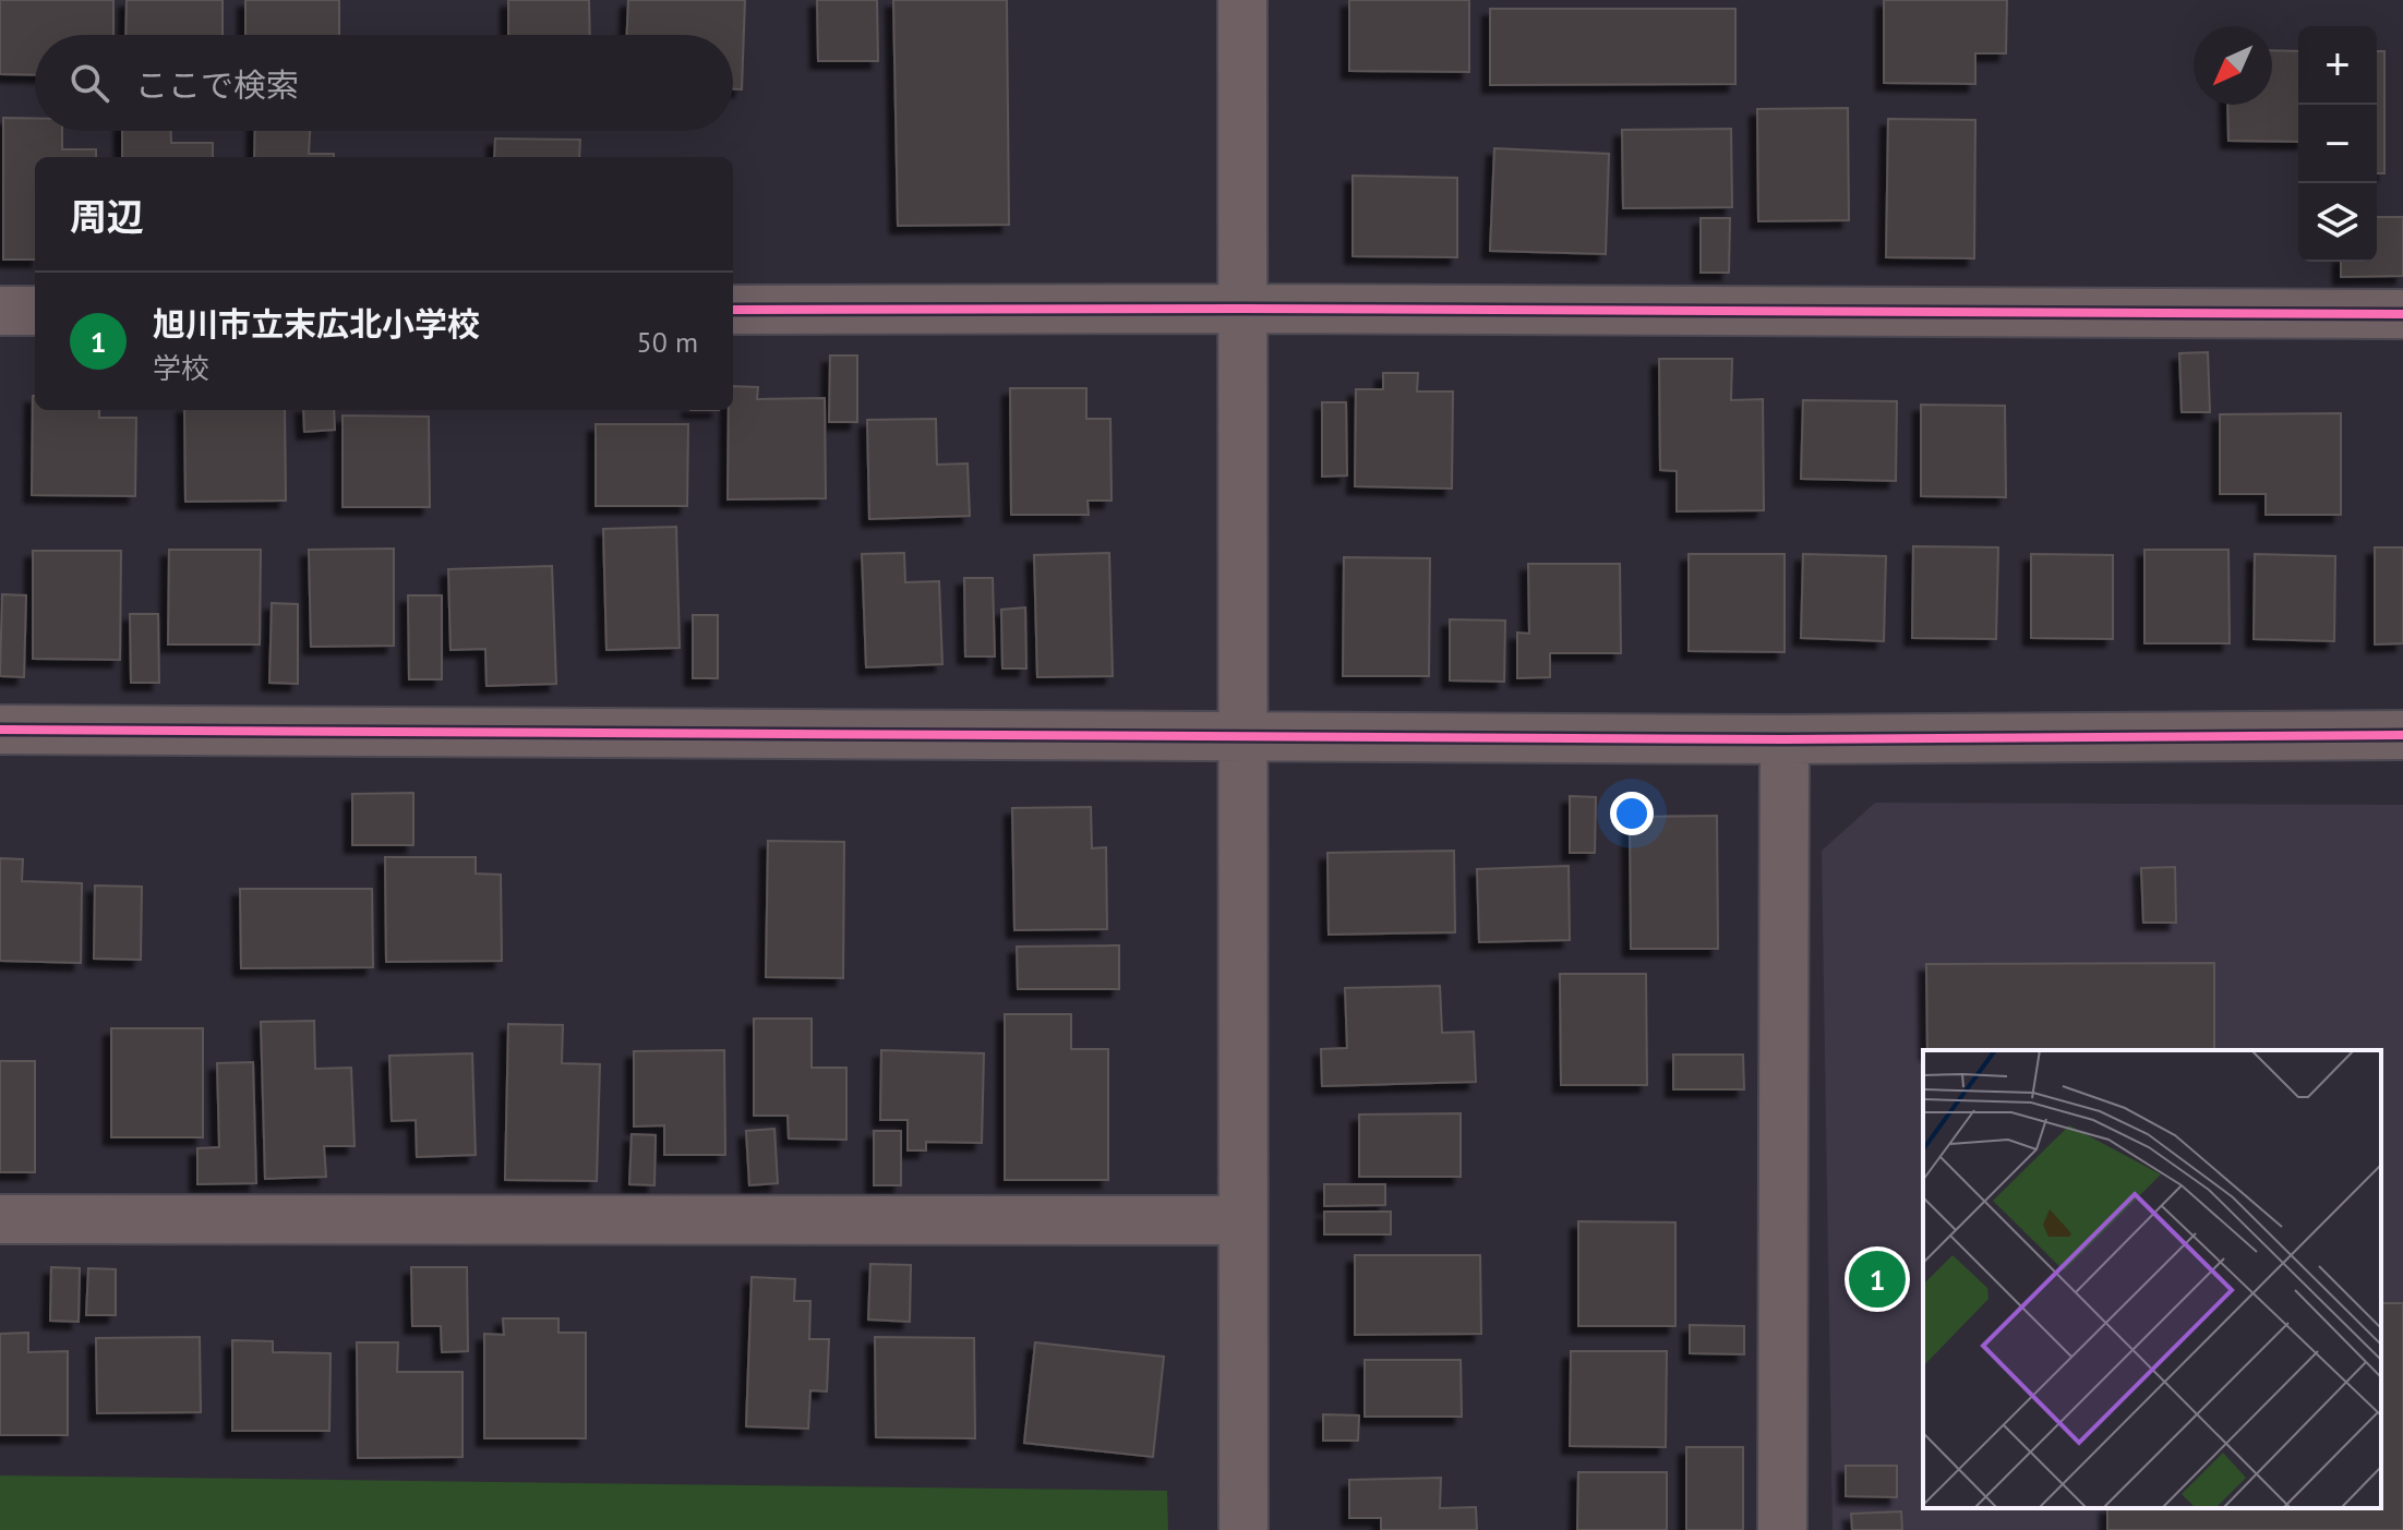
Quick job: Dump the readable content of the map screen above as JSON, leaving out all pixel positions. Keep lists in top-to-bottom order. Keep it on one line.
{"north":"bottom left","page":{"map_buttons":["+","−"],"search":"ここで検索","heading":"周辺","list":[{"mark":"1","name":"旭川市立末広北小学校","note":"学校","value":"50 m"}],"pins":"1"}}
